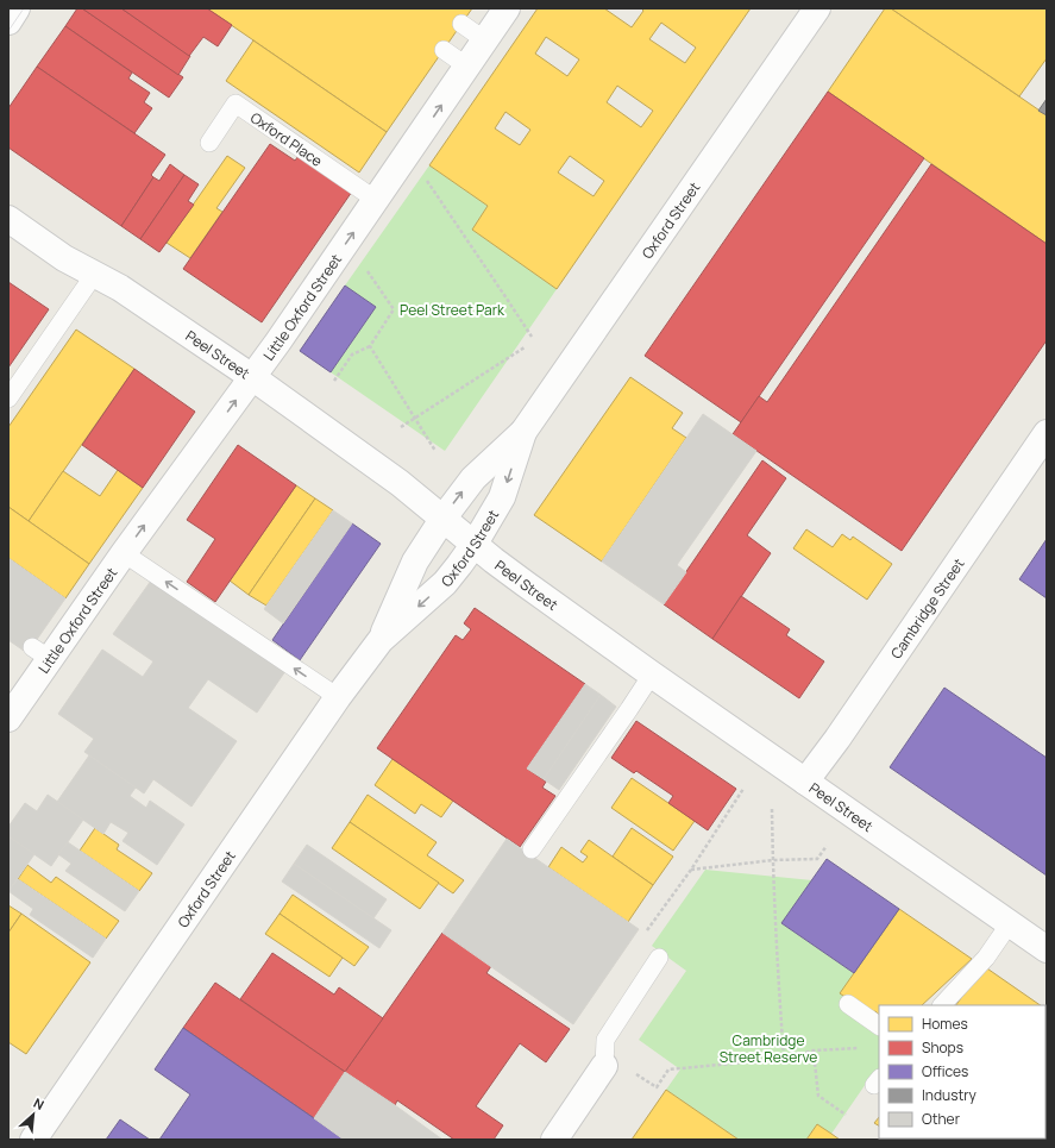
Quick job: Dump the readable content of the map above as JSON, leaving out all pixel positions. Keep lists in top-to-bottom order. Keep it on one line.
{"streets":{"street":["Oxford Street","Little Oxford Street","Peel Street","Cambridge Street"],"lane":["Oxford Place"]},"crossings":[["Oxford Place","Little Oxford Street"],["Oxford Street","Peel Street"],["Little Oxford Street","Peel Street"],["Peel Street","Cambridge Street"]],"one_way":["Little Oxford Street"],"parks":["Peel Street Park","Cambridge Street Reserve"],"legend":["Homes","Shops","Offices","Industry","Other"],"north":"top right"}
